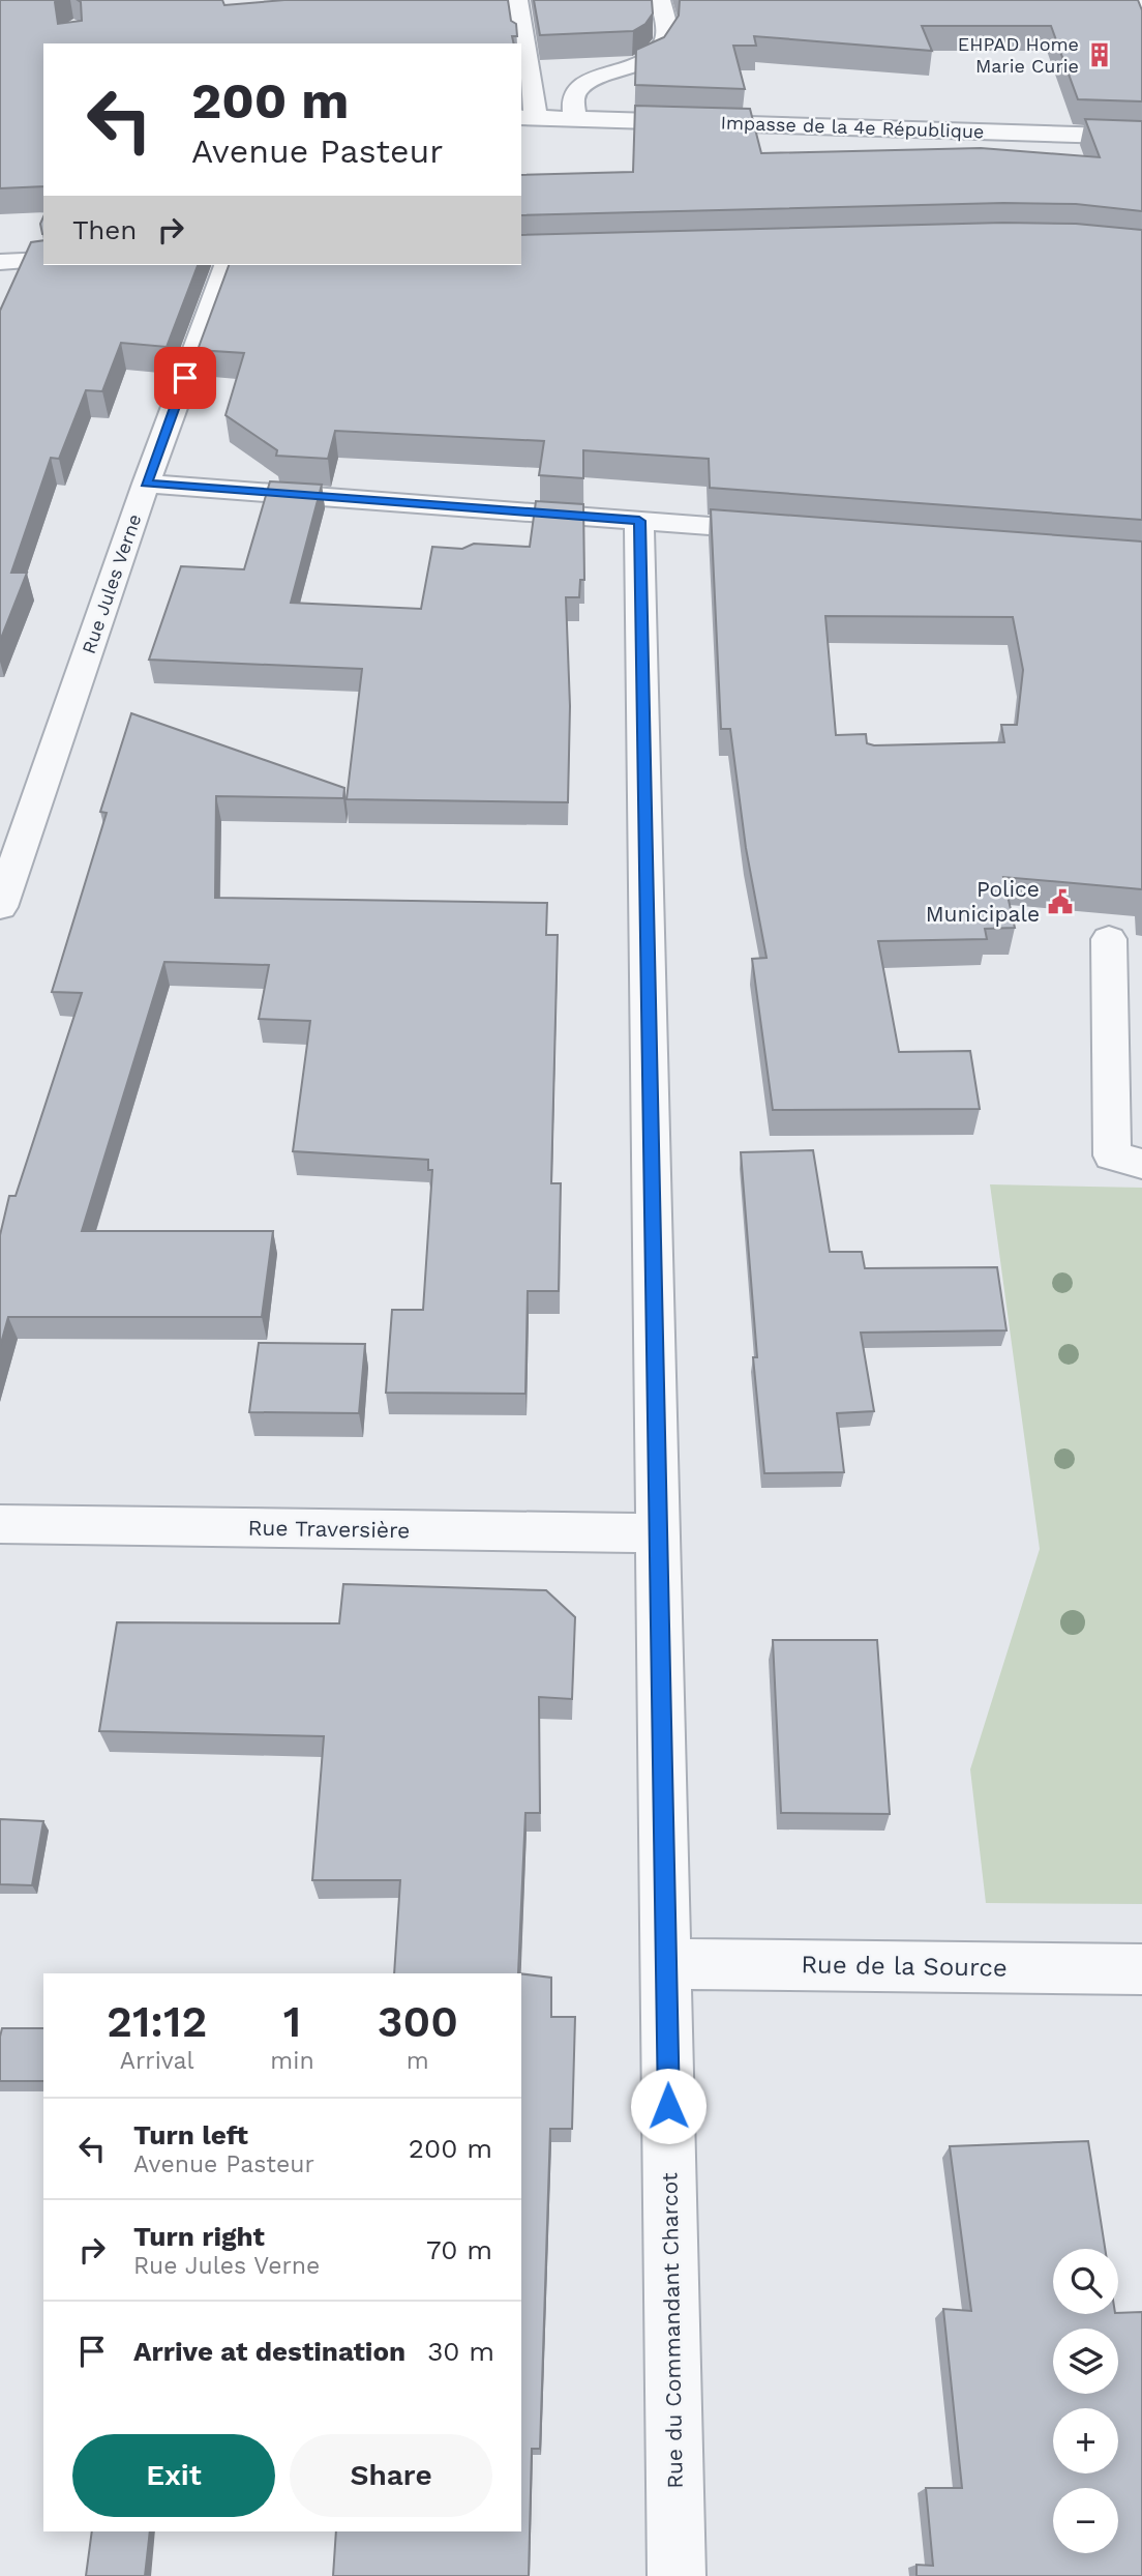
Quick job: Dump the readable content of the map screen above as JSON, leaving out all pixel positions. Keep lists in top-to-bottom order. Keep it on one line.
{"streets":{"street":["Impasse de la 4e République","Rue Jules Verne","Rue Traversière","Rue de la Source","Rue du Commandant Charcot"]},"crossings":[["Rue Traversière","Rue du Commandant Charcot"],["Rue de la Source","Rue du Commandant Charcot"]],"places":{"building":["EHPAD Home Marie Curie"],"public building":["Police Municipale"]},"page":{"turn":["200 m","Avenue Pasteur"],"then":"Then","eta":["21:12","Arrival","1","min","300","m"],"list":[{"name":"Turn left","note":"Avenue Pasteur","value":"200 m"},{"name":"Turn right","note":"Rue Jules Verne","value":"70 m"},{"name":"Arrive at destination","value":"30 m"}],"map_buttons":["+","−"],"buttons":["Exit","Share"]}}
